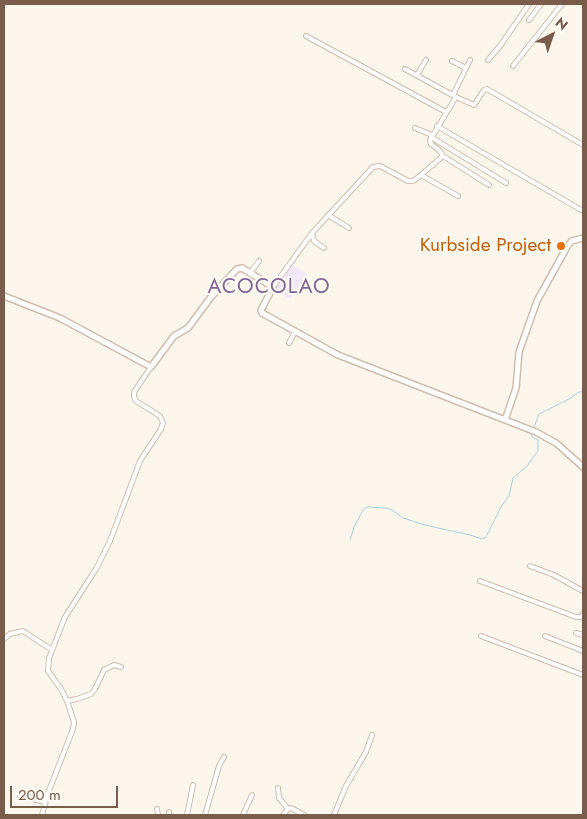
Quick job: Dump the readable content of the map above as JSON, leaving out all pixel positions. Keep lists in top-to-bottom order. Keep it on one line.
{"districts":["ACOCOLAO"],"places":["Kurbside Project"],"scale_bar":"200 m","north":"top right"}
